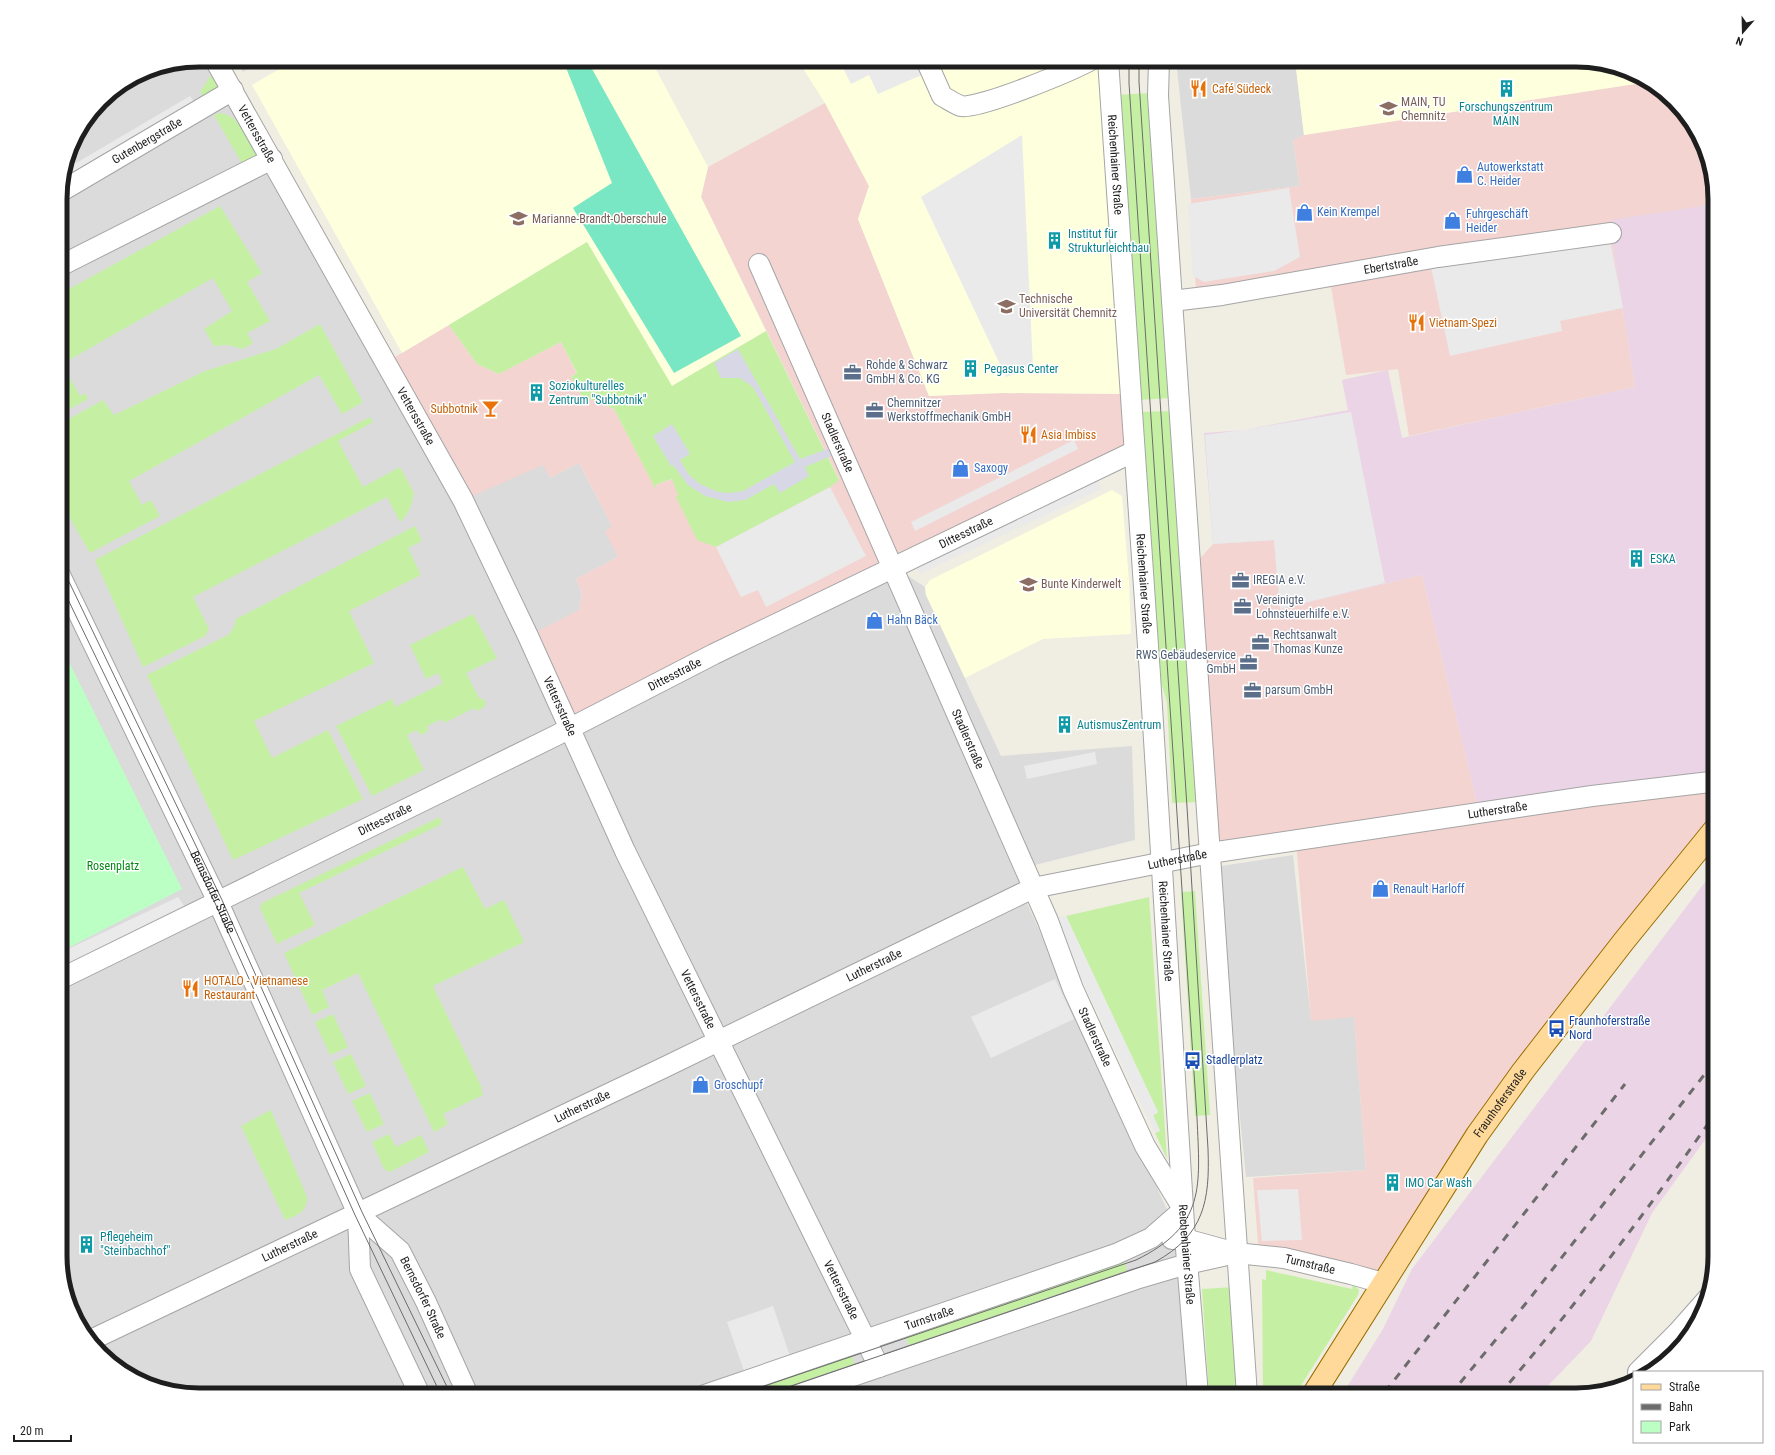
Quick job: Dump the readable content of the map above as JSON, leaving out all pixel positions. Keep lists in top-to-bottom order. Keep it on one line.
{"streets":{"main road":["Fraunhoferstraße"],"street":["Vettersstraße","Gutenbergstraße","Reichenhainer Straße","Ebertstraße","Stadlerstraße","Dittesstraße","Lutherstraße","Bernsdorfer Straße","Turnstraße"]},"crossings":[["Vettersstraße","Gutenbergstraße"],["Vettersstraße","Dittesstraße"],["Vettersstraße","Lutherstraße"],["Vettersstraße","Turnstraße"],["Reichenhainer Straße","Stadlerstraße"],["Reichenhainer Straße","Dittesstraße"],["Reichenhainer Straße","Lutherstraße"],["Reichenhainer Straße","Turnstraße"],["Stadlerstraße","Dittesstraße"],["Stadlerstraße","Lutherstraße"],["Stadlerstraße","Turnstraße"],["Dittesstraße","Bernsdorfer Straße"],["Lutherstraße","Bernsdorfer Straße"],["Fraunhoferstraße","Turnstraße"]],"parks":["Rosenplatz"],"places":{"building":["Forschungszentrum MAIN","Institut für Strukturleichtbau","Pegasus Center","Soziokulturelles Zentrum \"Subbotnik\"","ESKA","AutismusZentrum","IMO Car Wash","Pflegeheim \"Steinbachhof\""],"restaurant":["Café Südeck","Vietnam-Spezi","Asia Imbiss","HOTALO - Vietnamese Restaurant"],"school or university":["MAIN, TU Chemnitz","Marianne-Brandt-Oberschule","Technische Universität Chemnitz","Bunte Kinderwelt"],"shop":["Autowerkstatt C. Heider","Kein Krempel","Fuhrgeschäft Heider","Saxogy","Hahn Bäck","Renault Harloff","Groschupf"],"office":["Rohde & Schwarz GmbH & Co. KG","Chemnitzer Werkstoffmechanik GmbH","IREGIA e.V.","Vereinigte Lohnsteuerhilfe e.V.","Rechtsanwalt Thomas Kunze","RWS Gebäudeservice GmbH","parsum GmbH"],"bar":["Subbotnik"],"bus stop":["Fraunhoferstraße Nord","Stadlerplatz"]},"legend":["Straße","Bahn","Park"],"scale_bar":"20 m","north":"bottom"}
